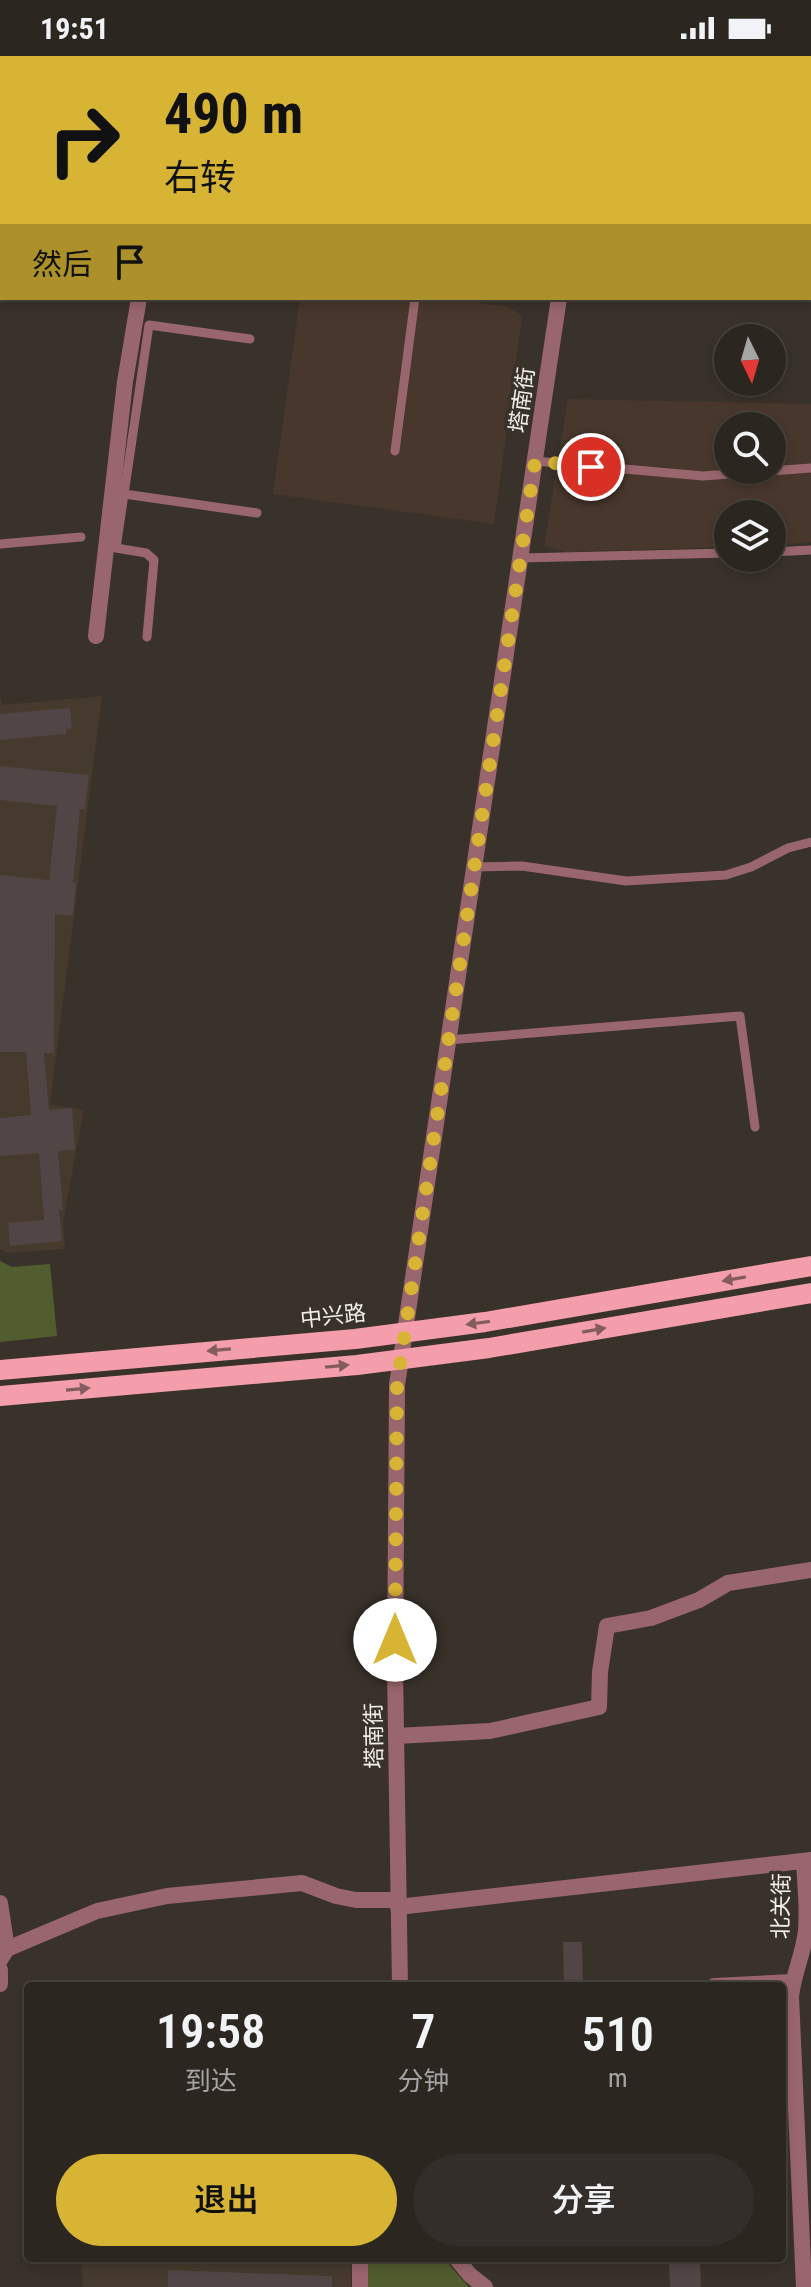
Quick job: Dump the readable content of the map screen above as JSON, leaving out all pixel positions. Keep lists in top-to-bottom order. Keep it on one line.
{"streets":{"main road":["中兴路"],"street":["塔南街","北关街"]},"crossings":[["塔南街","中兴路"]],"north":"bottom","page":{"status":"19:51","turn":["490 m","右转"],"then":"然后","eta":["19:58","到达","7","分钟","510","m"],"buttons":["退出","分享"]}}
